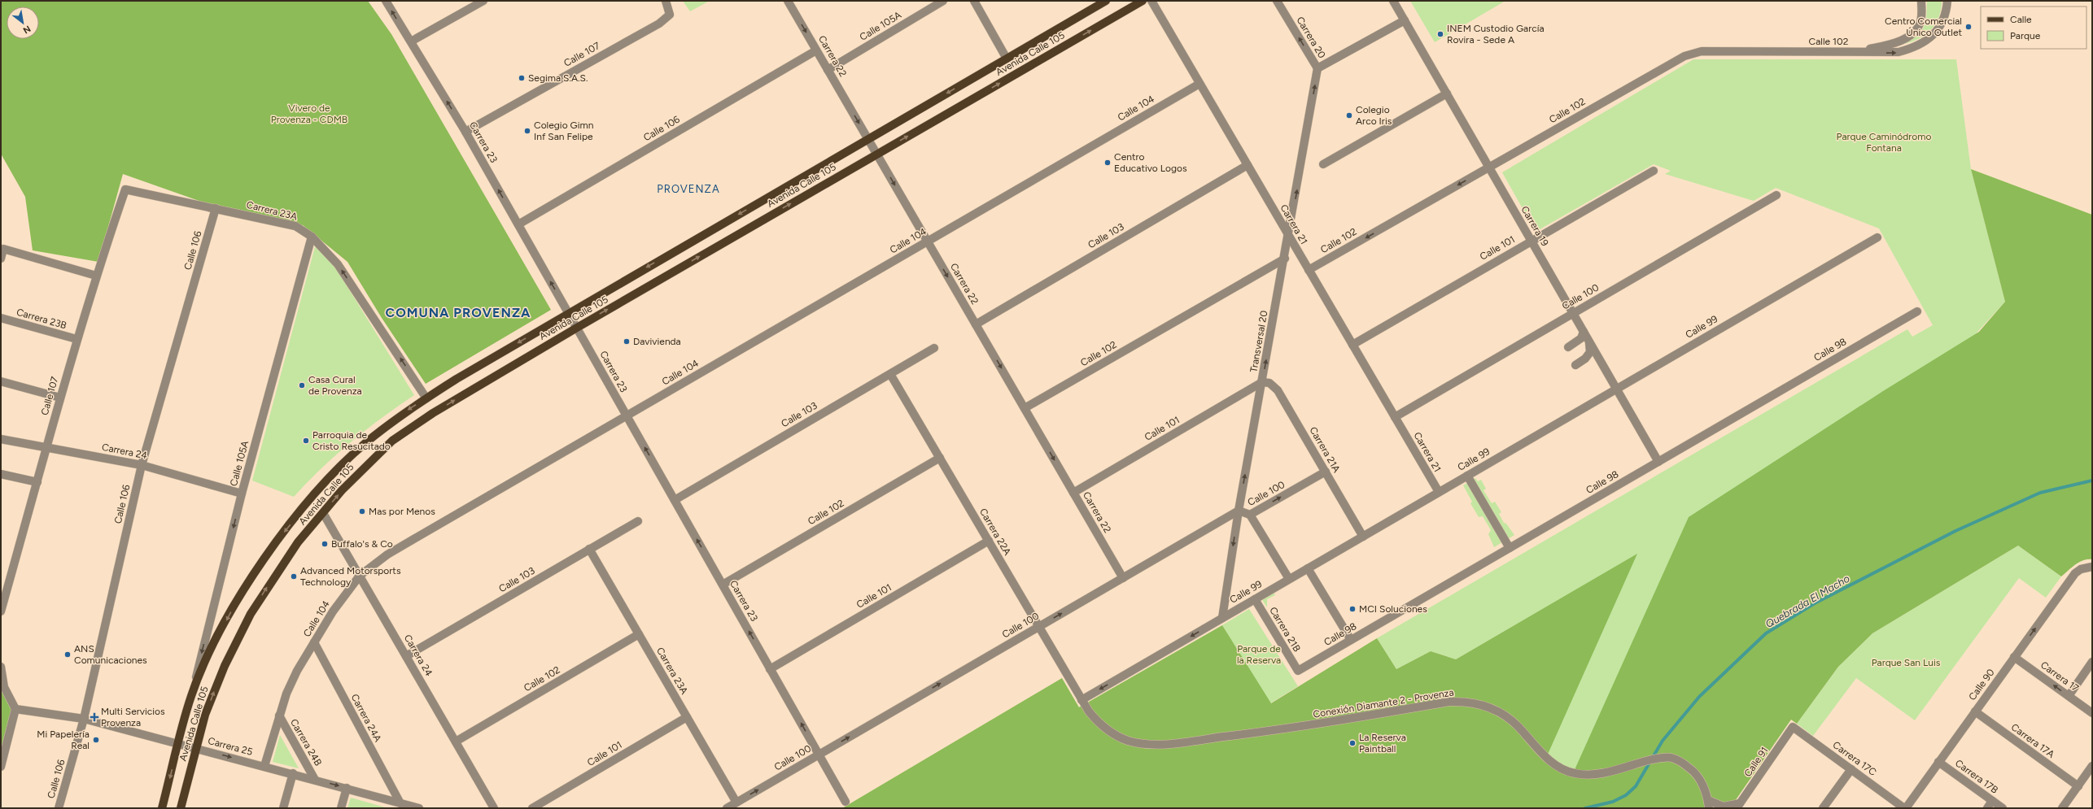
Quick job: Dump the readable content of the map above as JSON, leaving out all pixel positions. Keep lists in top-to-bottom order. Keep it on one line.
{"streets":{"main road":["Avenida Calle 105"],"street":["Calle 105A","Carrera 20","Calle 102","Calle 107","Carrera 22","Calle 104","Calle 106","Carrera 23","Carrera 23A","Carrera 21","Carrera 19","Calle 103","Calle 101","Calle 100","Carrera 23B","Calle 99","Transversal 20","Calle 98","Carrera 21A","Carrera 24","Carrera 22A","Carrera 21B","Carrera 17","Calle 90","Conexión Diamante 2 - Provenza","Carrera 24A","Carrera 17A","Carrera 24B","Carrera 25","Carrera 17C","Calle 91","Carrera 17B"]},"crossings":[["Calle 105A","Avenida Calle 105"],["Calle 105A","Carrera 22"],["Calle 105A","Carrera 23A"],["Calle 105A","Carrera 24"],["Carrera 20","Transversal 20"],["Calle 102","Carrera 22"],["Calle 102","Carrera 23"],["Calle 102","Carrera 23A"],["Calle 102","Carrera 21"],["Calle 102","Carrera 19"],["Calle 102","Transversal 20"],["Calle 102","Carrera 24"],["Calle 102","Carrera 22A"],["Avenida Calle 105","Carrera 22"],["Avenida Calle 105","Carrera 23"],["Avenida Calle 105","Carrera 23A"],["Avenida Calle 105","Carrera 24"],["Avenida Calle 105","Carrera 25"],["Calle 107","Carrera 23"],["Calle 107","Carrera 23A"],["Calle 107","Carrera 23B"],["Calle 107","Carrera 24"],["Carrera 22","Calle 104"],["Carrera 22","Calle 106"],["Carrera 22","Calle 103"],["Carrera 22","Calle 101"],["Carrera 22","Calle 100"],["Calle 104","Carrera 23"],["Calle 104","Carrera 21"],["Calle 104","Carrera 24"],["Calle 104","Carrera 24A"],["Calle 104","Carrera 24B"],["Calle 104","Carrera 25"],["Calle 106","Carrera 23"],["Calle 106","Carrera 23A"],["Calle 106","Carrera 24"],["Calle 106","Carrera 25"],["Carrera 23","Calle 103"],["Carrera 23","Calle 101"],["Carrera 23","Calle 100"],["Carrera 23A","Calle 103"],["Carrera 23A","Calle 101"],["Carrera 23A","Calle 100"],["Carrera 21","Calle 103"],["Carrera 21","Calle 101"],["Carrera 21","Calle 100"],["Carrera 21","Calle 99"],["Carrera 21","Transversal 20"],["Carrera 19","Calle 101"],["Carrera 19","Calle 100"],["Carrera 19","Calle 99"],["Carrera 19","Calle 98"],["Calle 103","Carrera 24"],["Calle 103","Carrera 22A"],["Calle 101","Transversal 20"],["Calle 101","Carrera 21A"],["Calle 101","Carrera 22A"],["Calle 100","Transversal 20"],["Calle 100","Carrera 21A"],["Calle 100","Carrera 22A"],["Calle 99","Transversal 20"],["Calle 99","Carrera 21A"],["Calle 99","Carrera 22A"],["Calle 99","Carrera 21B"],["Calle 99","Conexión Diamante 2 - Provenza"],["Transversal 20","Carrera 21A"],["Calle 98","Carrera 21B"],["Carrera 22A","Conexión Diamante 2 - Provenza"],["Carrera 17","Calle 90"],["Calle 90","Carrera 17A"],["Calle 90","Carrera 17C"],["Calle 90","Carrera 17B"],["Carrera 24A","Carrera 25"],["Carrera 24B","Carrera 25"],["Carrera 17C","Calle 91"]],"one_way":["Carrera 20","Carrera 22","Carrera 23","Calle 100","Carrera 17"],"districts":["PROVENZA","COMUNA PROVENZA"],"water":["Quebrada El Macho"],"parks":["Vivero de Provenza - CDMB","Parque Caminódromo Fontana","Parque de la Reserva","Parque San Luis"],"places":{"other":["Centro Comercial Único Outlet","INEM Custodio García Rovira - Sede A","Segima S.A.S.","Colegio Arco Iris","Colegio Gimn Inf San Felipe","Centro Educativo Logos","Davivienda","Casa Cural de Provenza","Parroquia de Cristo Resucitado","Mas por Menos","Buffalo's & Co","Advanced Motorsports Technology","MCI Soluciones","ANS Comunicaciones","Mi Papelería Real","La Reserva Paintball"],"health":["Multi Servicios Provenza"]},"legend":["Calle","Parque"],"north":"bottom right"}
